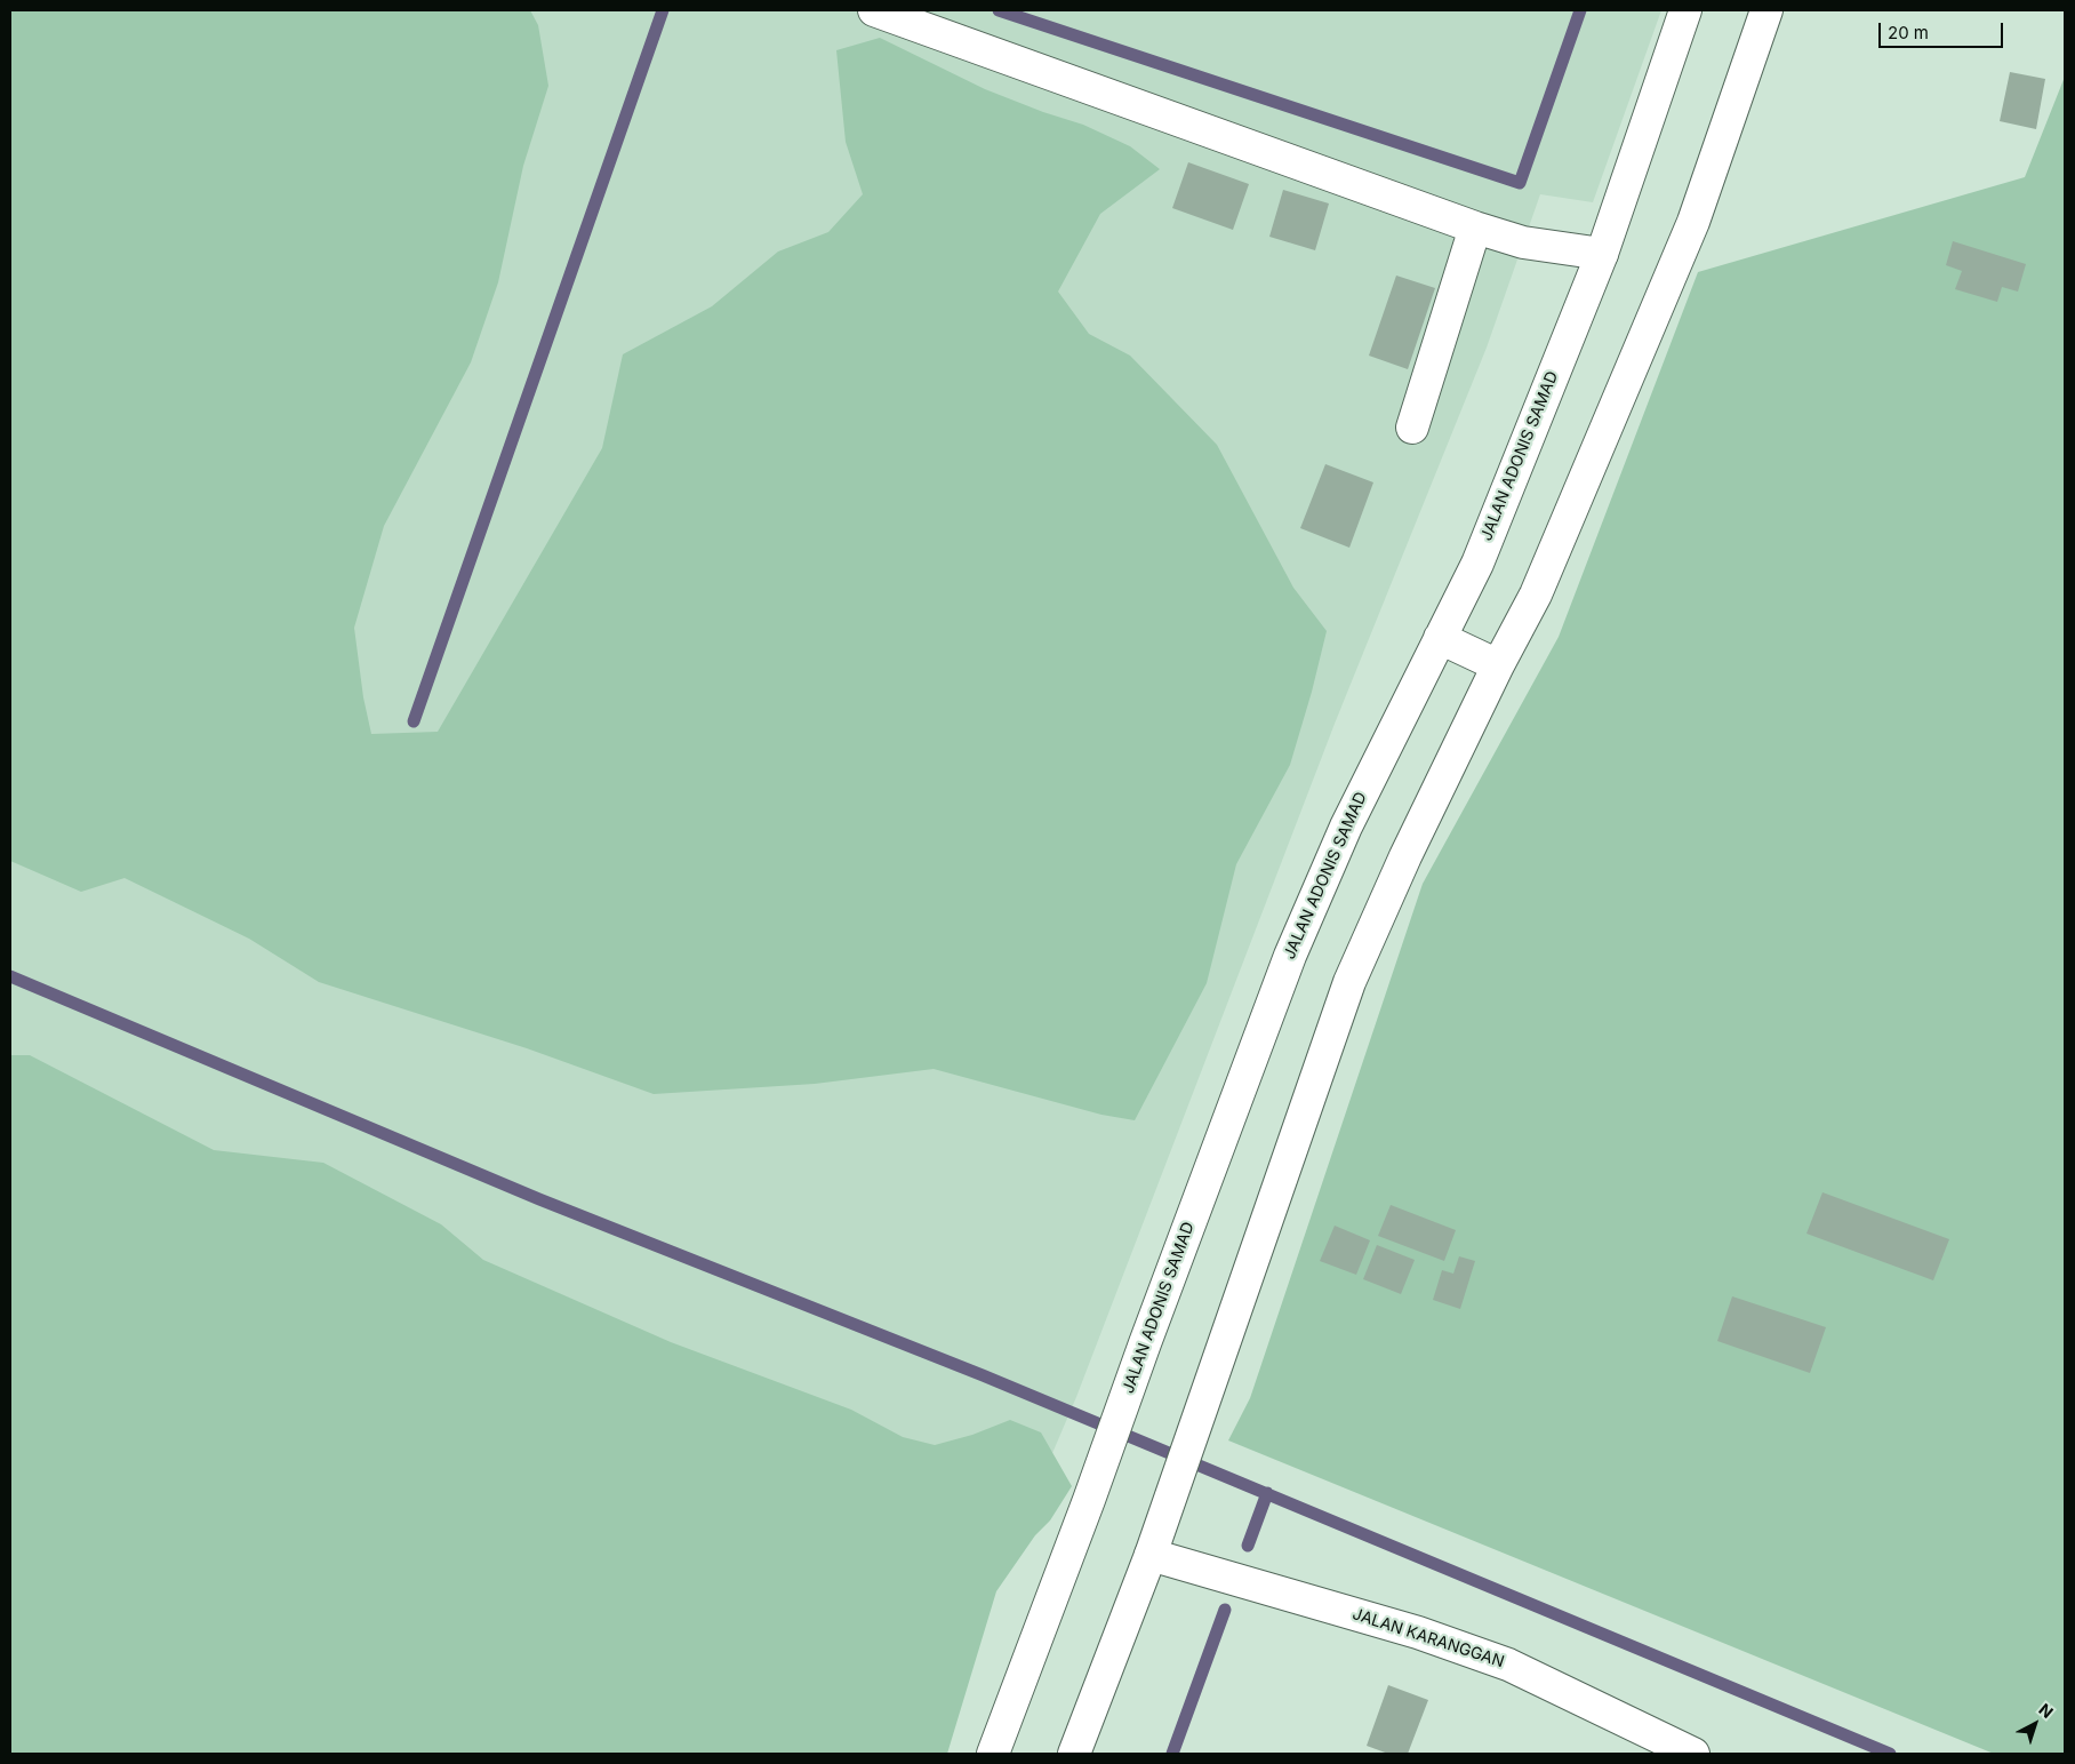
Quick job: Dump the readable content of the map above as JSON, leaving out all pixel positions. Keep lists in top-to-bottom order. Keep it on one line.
{"streets":{"main road":["JALAN ADONIS SAMAD","JALAN KARANGGAN"]},"scale_bar":"20 m","north":"top right"}
